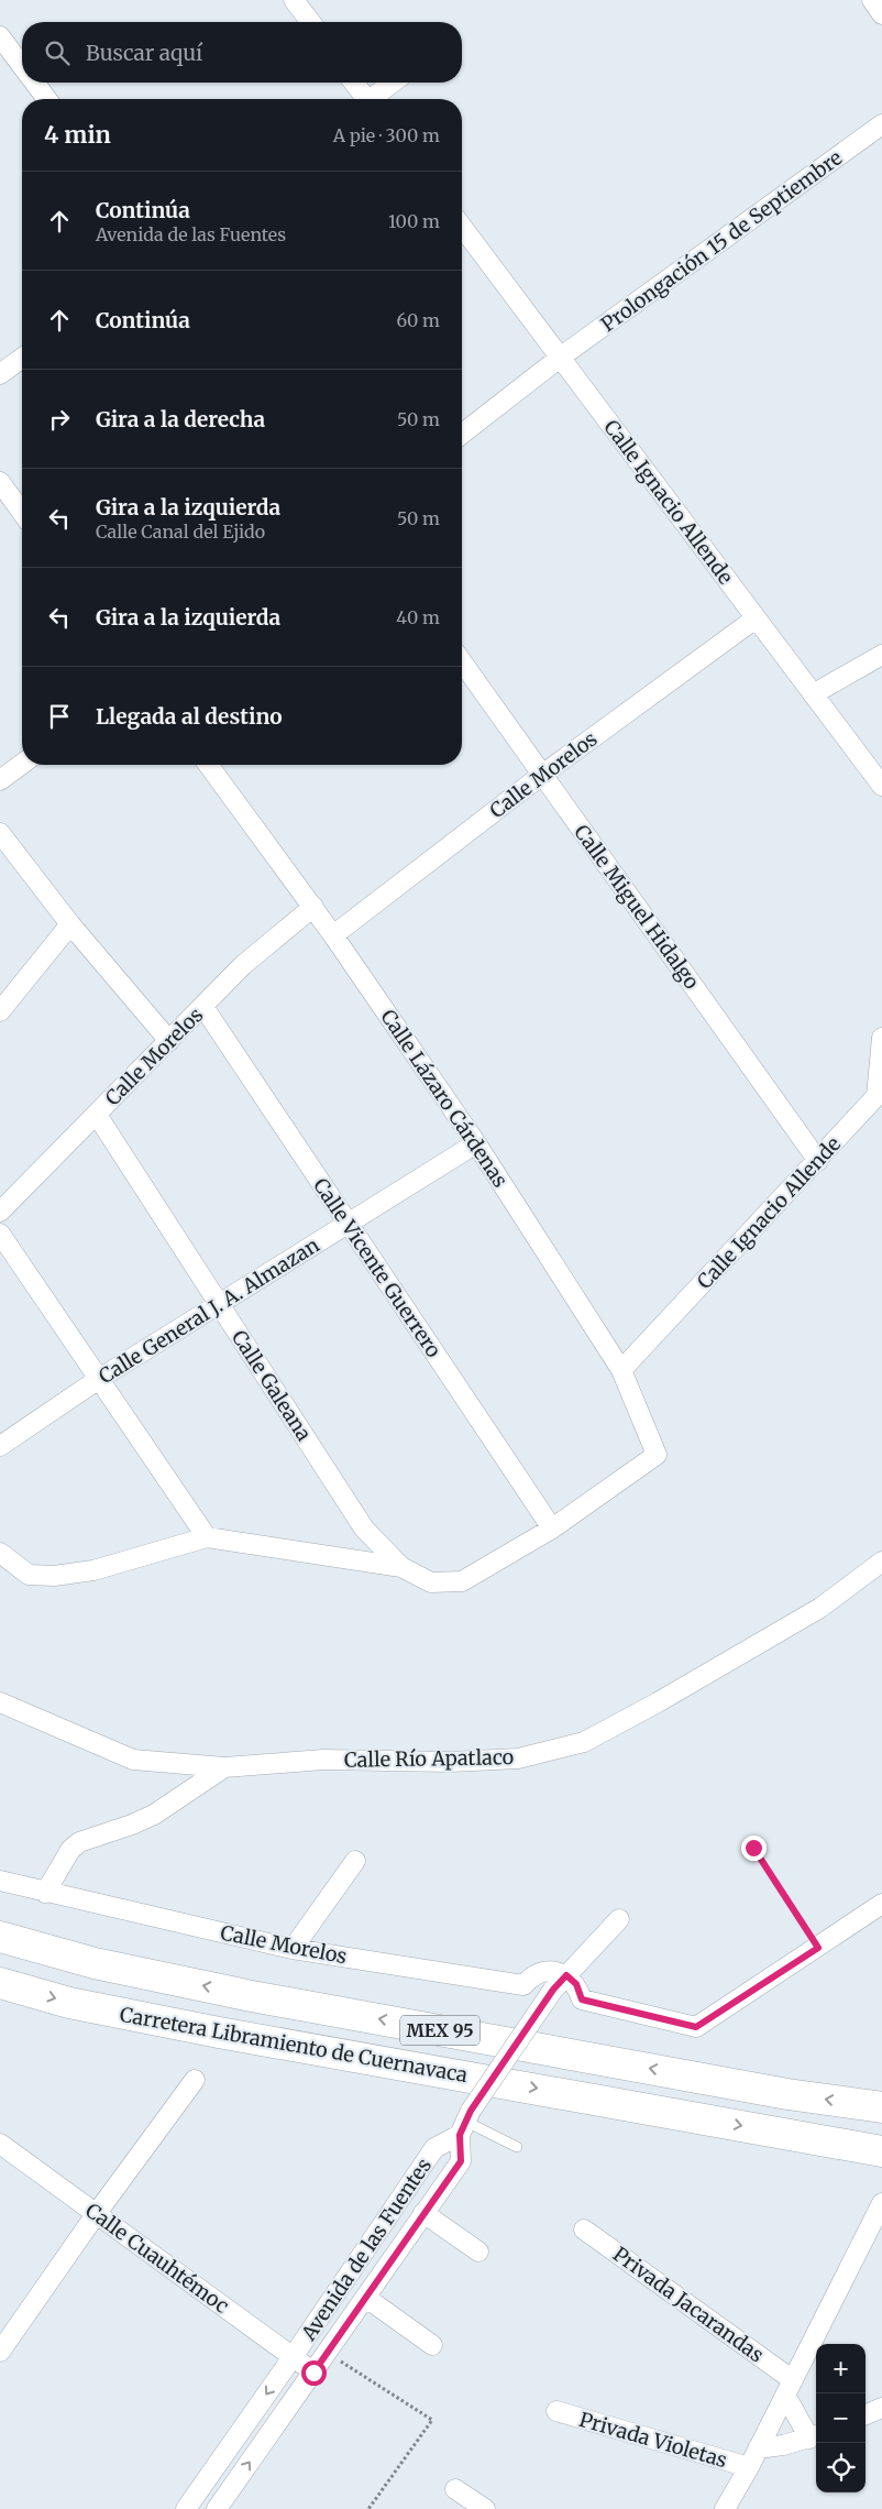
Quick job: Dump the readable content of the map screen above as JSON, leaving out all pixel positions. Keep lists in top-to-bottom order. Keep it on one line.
{"streets":{"highway":["MEX 95","Carretera Libramiento de Cuernavaca"],"street":["Prolongación 15 de Septiembre","Calle Ignacio Allende","Calle Morelos","Calle Miguel Hidalgo","Calle Lázaro Cárdenas","Calle Vicente Guerrero","Calle General J. A. Almazan","Calle Galeana","Calle Río Apatlaco","Avenida de las Fuentes","Calle Cuauhtémoc","Privada Jacarandas","Privada Violetas"]},"crossings":[["Prolongación 15 de Septiembre","Calle Ignacio Allende"],["Calle Ignacio Allende","Calle Morelos"],["Calle Ignacio Allende","Calle Miguel Hidalgo"],["Calle Ignacio Allende","Calle Lázaro Cárdenas"],["Calle Morelos","Calle Miguel Hidalgo"],["Calle Morelos","Calle Lázaro Cárdenas"],["Calle Morelos","Calle Vicente Guerrero"],["Calle Morelos","Calle Galeana"],["Calle Lázaro Cárdenas","Calle Vicente Guerrero"],["Calle Lázaro Cárdenas","Calle General J. A. Almazan"],["Calle Vicente Guerrero","Calle General J. A. Almazan"],["Calle General J. A. Almazan","Calle Galeana"],["Avenida de las Fuentes","Calle Cuauhtémoc"]],"page":{"search":"Buscar aquí","heading":["4 min","A pie · 300 m"],"list":[["Continúa","Avenida de las Fuentes","100 m"],["Continúa","60 m"],["Gira a la derecha","50 m"],["Gira a la izquierda","Calle Canal del Ejido","50 m"],["Gira a la izquierda","40 m"],"Llegada al destino"],"map_buttons":["+","−"]}}
